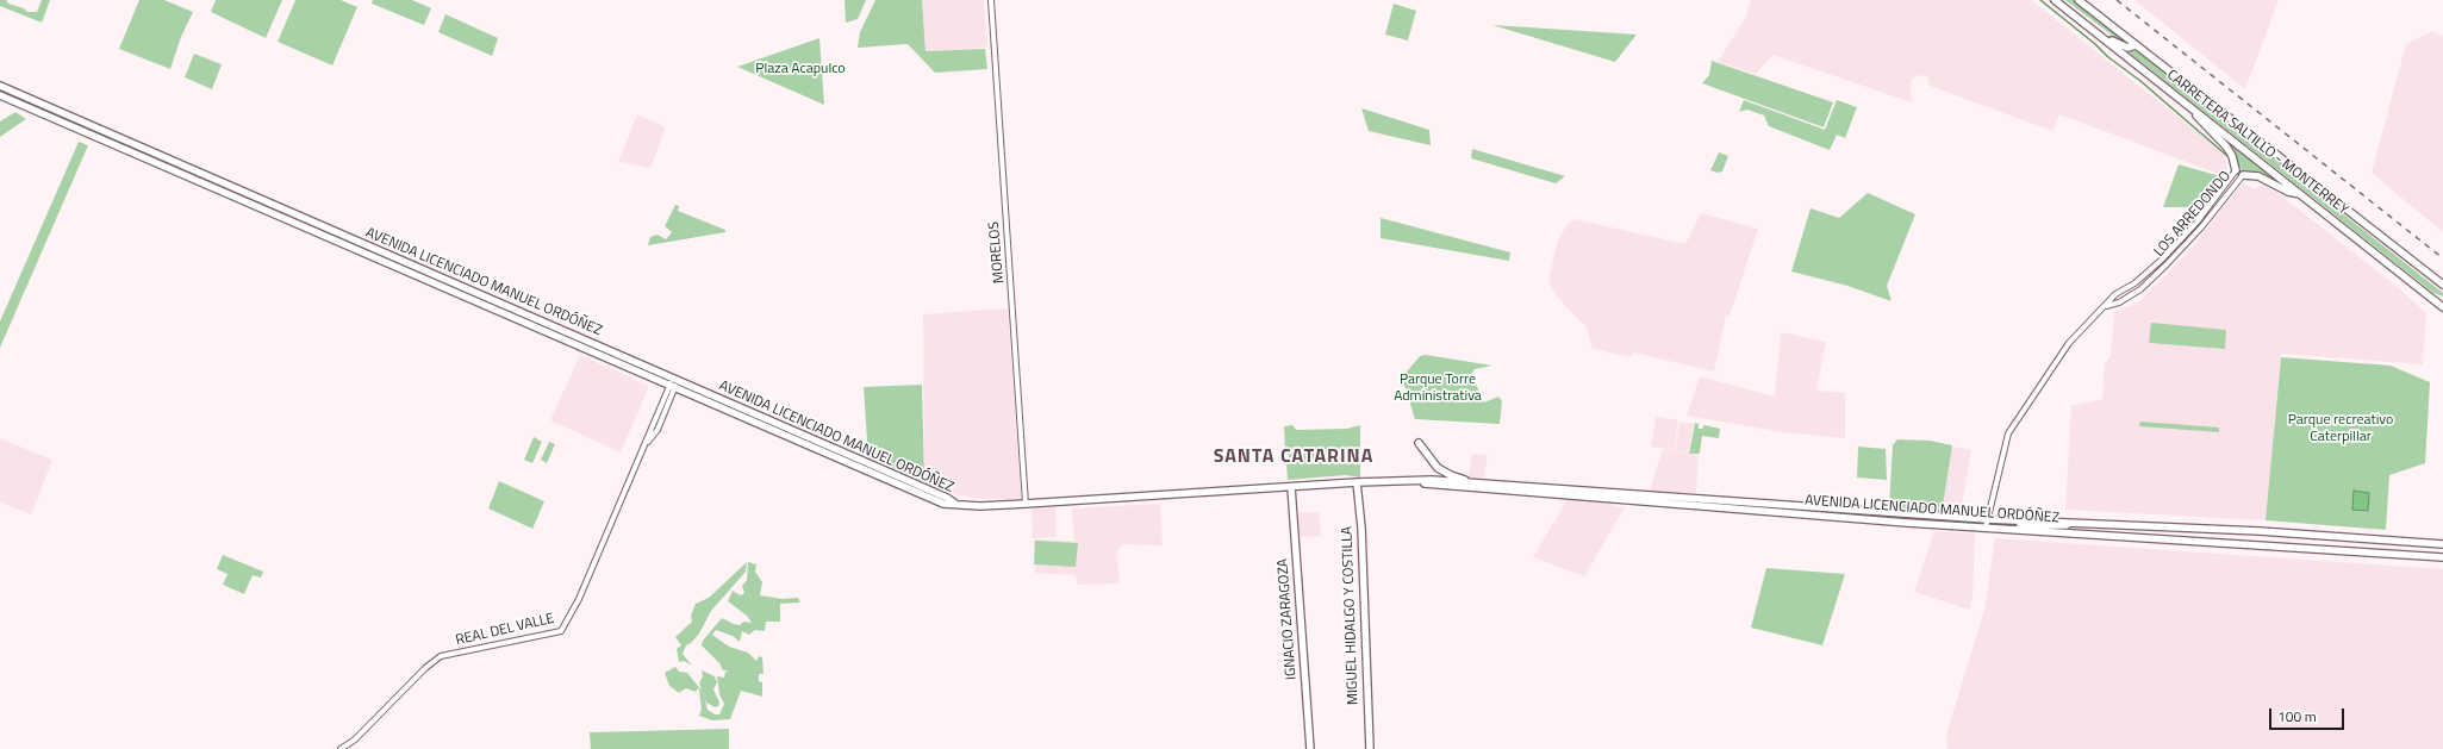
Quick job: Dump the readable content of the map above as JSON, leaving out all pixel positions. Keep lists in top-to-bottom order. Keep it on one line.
{"streets":{"main road":["CARRETERA SALTILLO - MONTERREY","AVENIDA LICENCIADO MANUEL ORDÓÑEZ","MIGUEL HIDALGO Y COSTILLA","IGNACIO ZARAGOZA"],"street":["LOS ARREDONDO","MORELOS","REAL DEL VALLE"]},"crossings":[["MORELOS","AVENIDA LICENCIADO MANUEL ORDÓÑEZ"],["AVENIDA LICENCIADO MANUEL ORDÓÑEZ","MIGUEL HIDALGO Y COSTILLA"],["AVENIDA LICENCIADO MANUEL ORDÓÑEZ","IGNACIO ZARAGOZA"],["AVENIDA LICENCIADO MANUEL ORDÓÑEZ","REAL DEL VALLE"]],"districts":["SANTA CATARINA"],"parks":["Plaza Acapulco","Parque Torre Administrativa","Parque recreativo Caterpillar"],"scale_bar":"100 m"}
